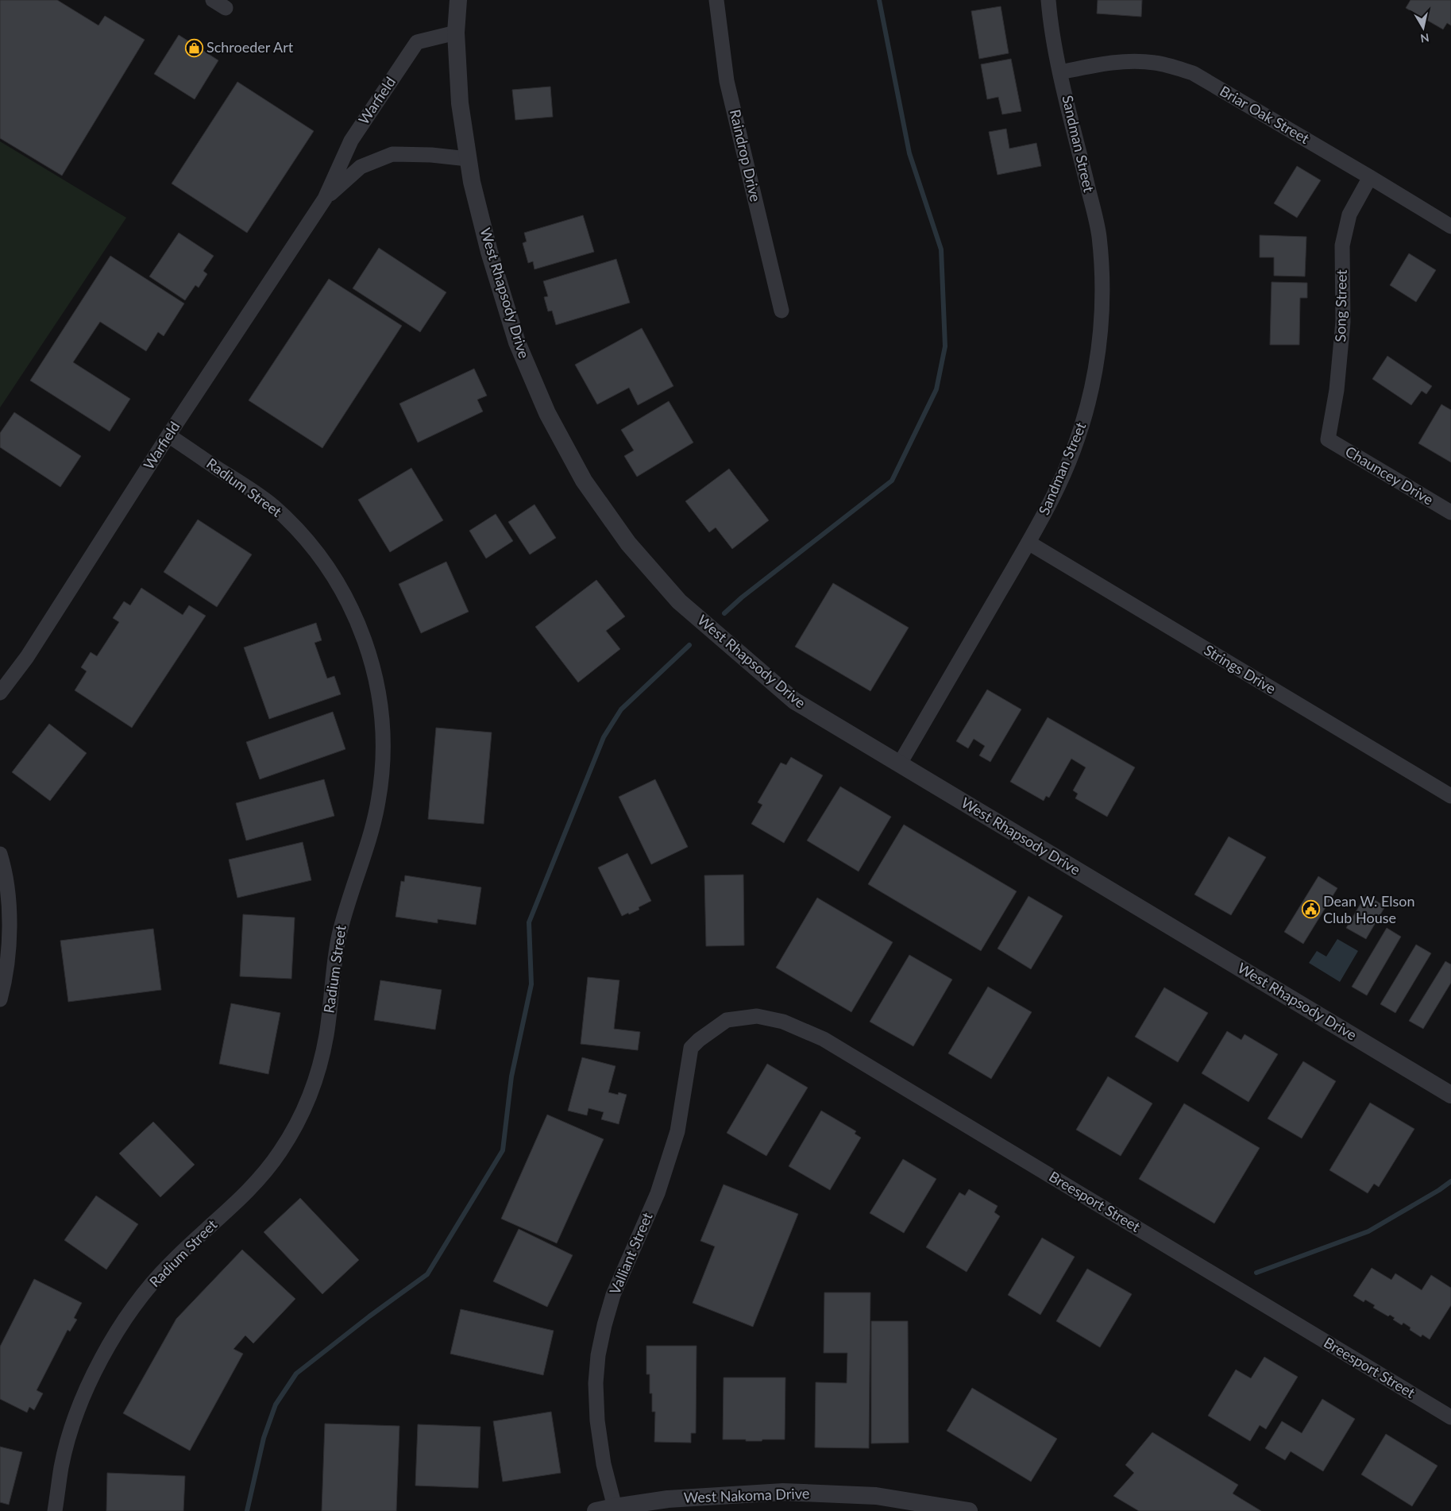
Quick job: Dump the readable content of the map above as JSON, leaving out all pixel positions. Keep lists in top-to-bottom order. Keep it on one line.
{"streets":{"street":["Warfield","Briar Oak Street","Sandman Street","Raindrop Drive","West Rhapsody Drive","Song Street","Chauncey Drive","Radium Street","Strings Drive","Breesport Street","Valliant Street","West Nakoma Drive"]},"crossings":[["Warfield","West Rhapsody Drive"],["Warfield","Radium Street"],["Briar Oak Street","Sandman Street"],["Briar Oak Street","Song Street"],["Sandman Street","West Rhapsody Drive"],["Sandman Street","Strings Drive"],["Song Street","Chauncey Drive"],["Breesport Street","Valliant Street"],["Valliant Street","West Nakoma Drive"]],"places":{"shop":["Schroeder Art"],"public building":["Dean W. Elson Club House"]},"north":"bottom"}
